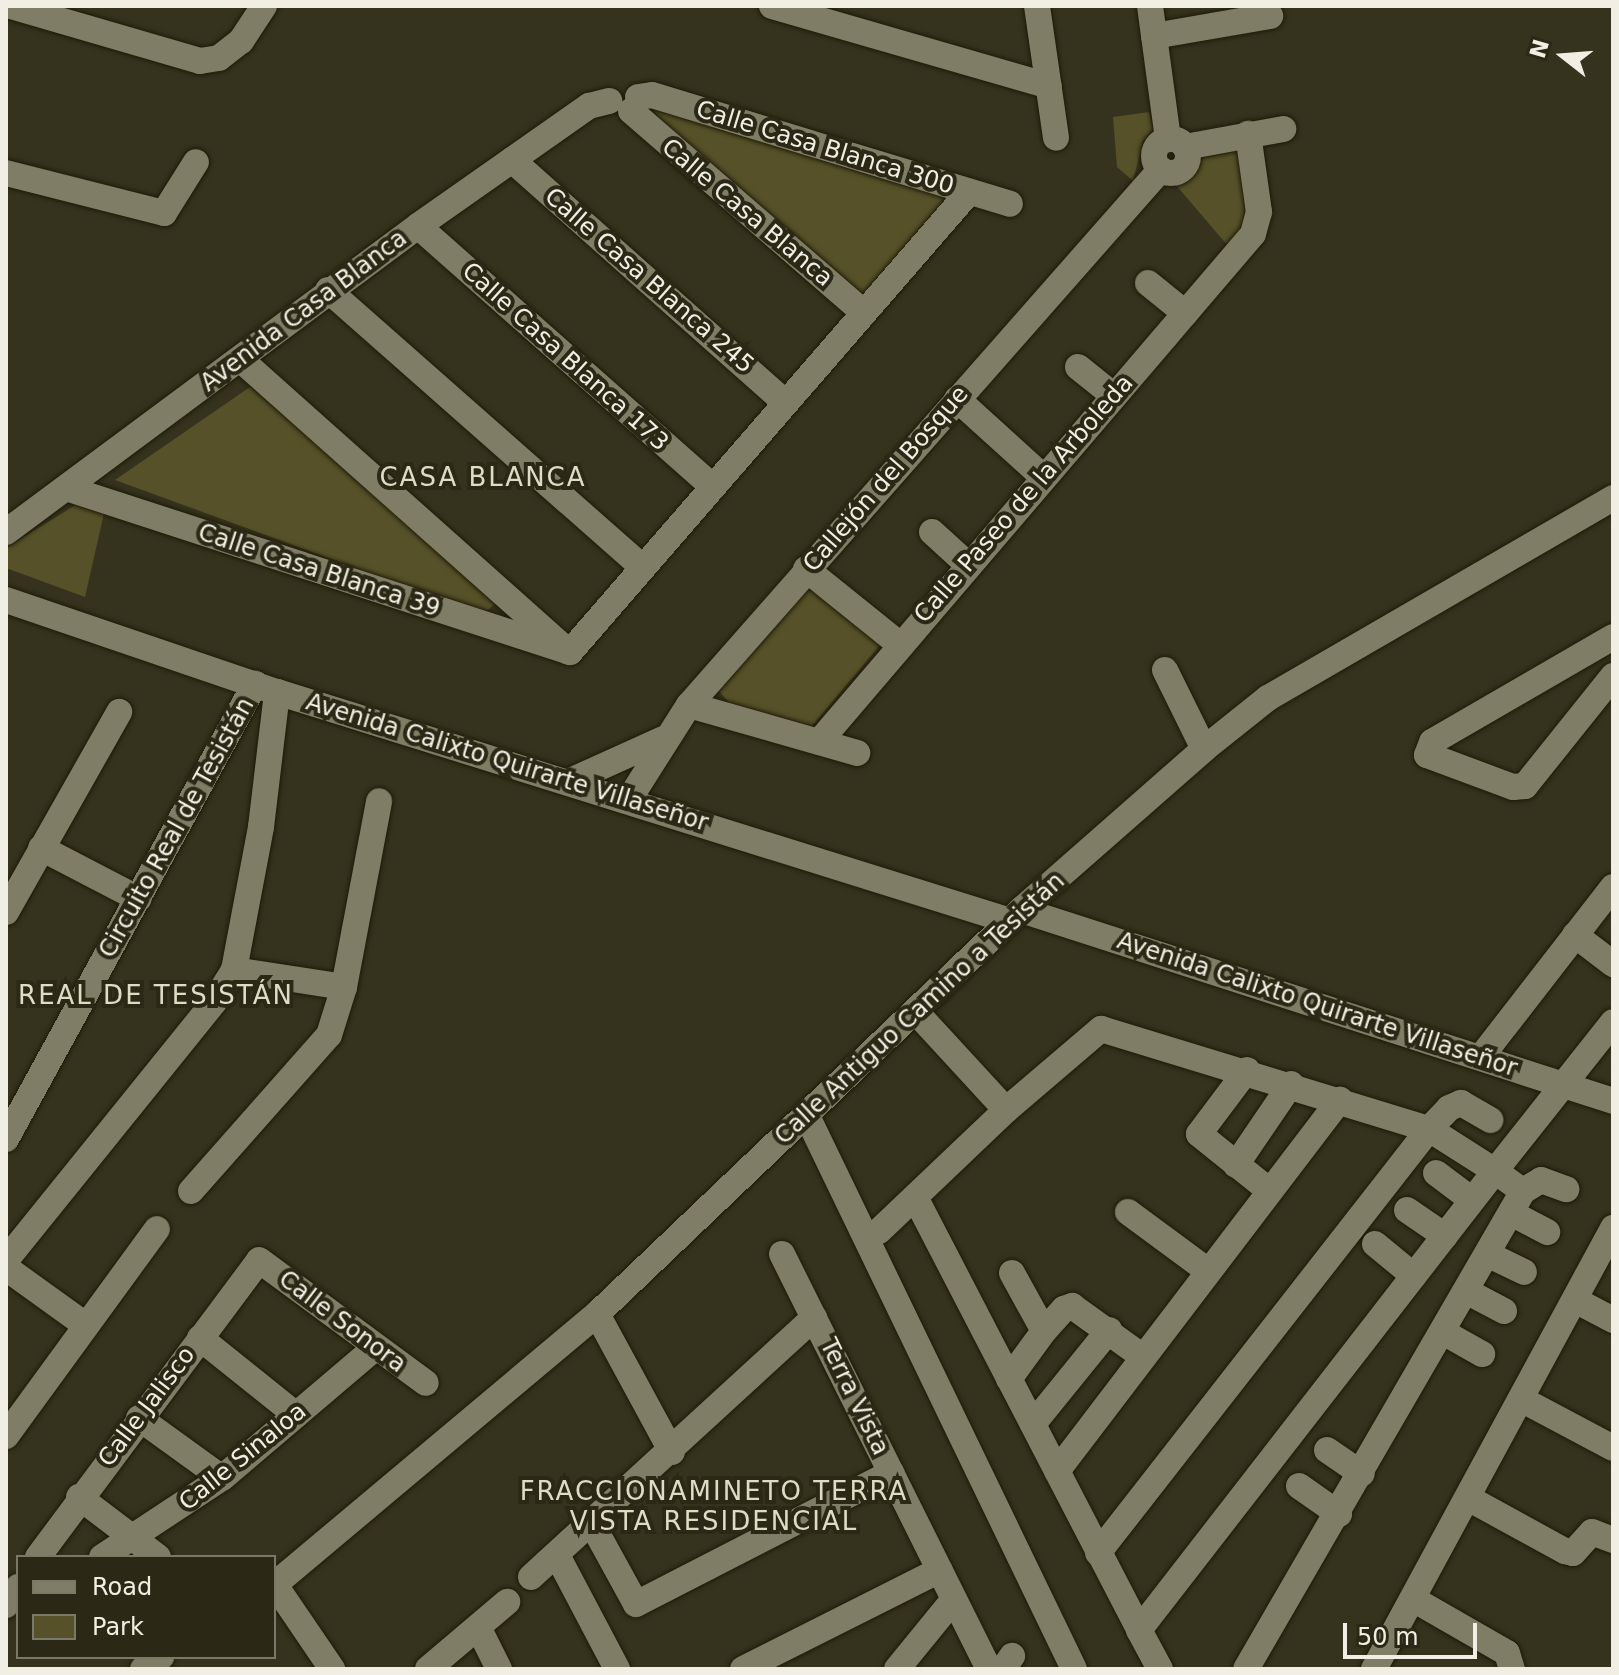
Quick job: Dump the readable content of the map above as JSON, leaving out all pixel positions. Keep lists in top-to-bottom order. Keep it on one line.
{"streets":{"street":["Calle Casa Blanca 300","Calle Casa Blanca","Calle Casa Blanca 245","Avenida Casa Blanca","Calle Casa Blanca 173","Callejón del Bosque","Calle Paseo de la Arboleda","Calle Casa Blanca 39","Avenida Calixto Quirarte Villaseñor","Circuito Real de Tesistán","Calle Antiguo Camino a Tesistán","Calle Sonora","Terra Vista","Calle Jalisco","Calle Sinaloa"]},"crossings":[["Calle Casa Blanca 300","Calle Casa Blanca"],["Calle Casa Blanca 300","Avenida Casa Blanca"],["Calle Casa Blanca","Avenida Casa Blanca"],["Calle Casa Blanca 245","Avenida Casa Blanca"],["Avenida Casa Blanca","Calle Casa Blanca 173"],["Avenida Casa Blanca","Calle Casa Blanca 39"],["Callejón del Bosque","Avenida Calixto Quirarte Villaseñor"],["Avenida Calixto Quirarte Villaseñor","Circuito Real de Tesistán"],["Avenida Calixto Quirarte Villaseñor","Calle Antiguo Camino a Tesistán"],["Calle Sonora","Calle Jalisco"],["Calle Sonora","Calle Sinaloa"]],"districts":["CASA BLANCA","REAL DE TESISTÁN","FRACCIONAMINETO TERRA VISTA RESIDENCIAL"],"legend":["Road","Park"],"scale_bar":"50 m","north":"left"}
